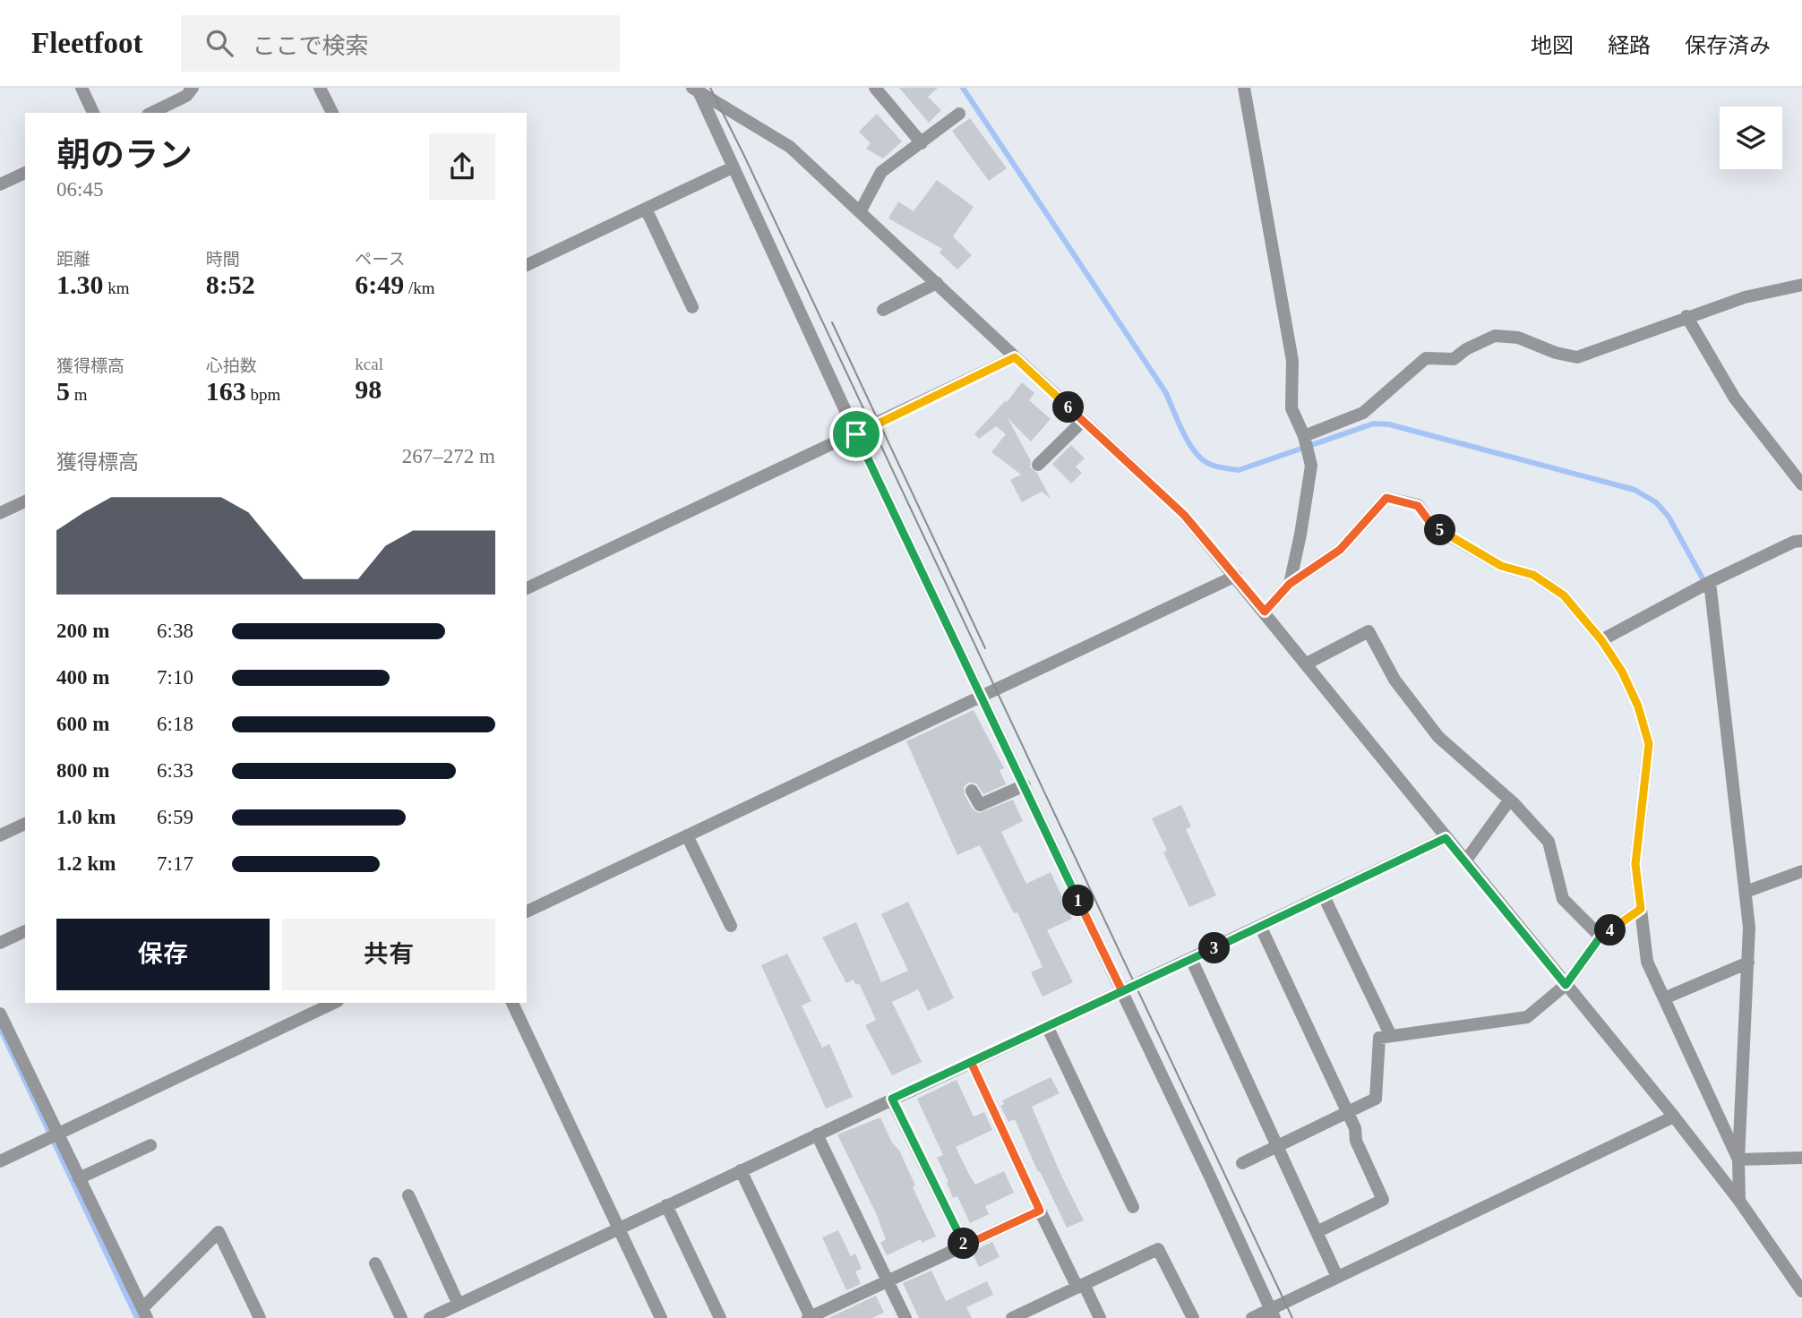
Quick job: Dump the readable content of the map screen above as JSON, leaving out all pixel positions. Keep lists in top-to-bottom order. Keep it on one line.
{"page":{"header":"Fleetfoot","search":"ここで検索","nav":["地図","経路","保存済み"],"heading":["朝のラン","06:45"],"stats":[["距離","1.30 km"],["時間","8:52"],["ペース","6:49 /km"],["獲得標高","5 m"],["心拍数","163 bpm"],["kcal","98"]],"pins":["6","5","1","4","3","2"],"chart":["獲得標高","267–272 m"],"list":[{"name":"200 m","note":"6:38"},{"name":"400 m","note":"7:10"},{"name":"600 m","note":"6:18"},{"name":"800 m","note":"6:33"},{"name":"1.0 km","note":"6:59"},{"name":"1.2 km","note":"7:17"}],"buttons":["保存","共有"]}}
